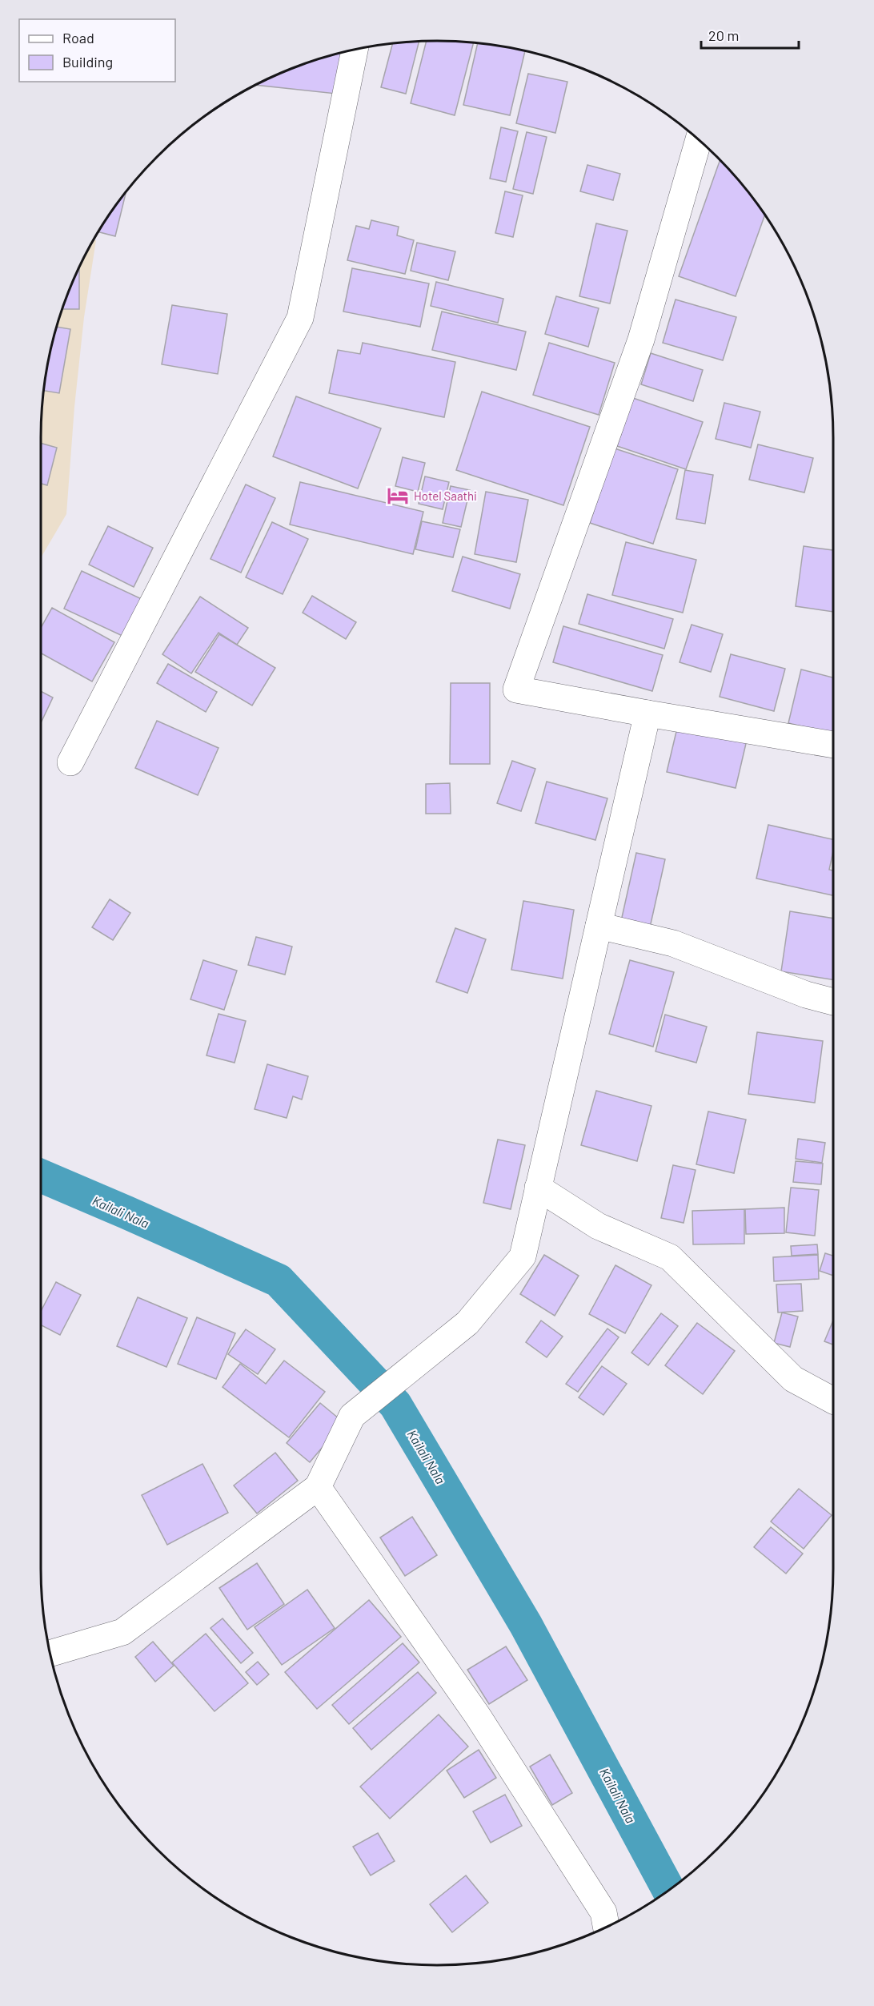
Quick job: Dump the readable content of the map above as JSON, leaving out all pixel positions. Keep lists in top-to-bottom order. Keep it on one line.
{"water":["Kailali Nala"],"places":{"hotel":["Hotel Saathi"]},"legend":["Road","Building"],"scale_bar":"20 m"}
